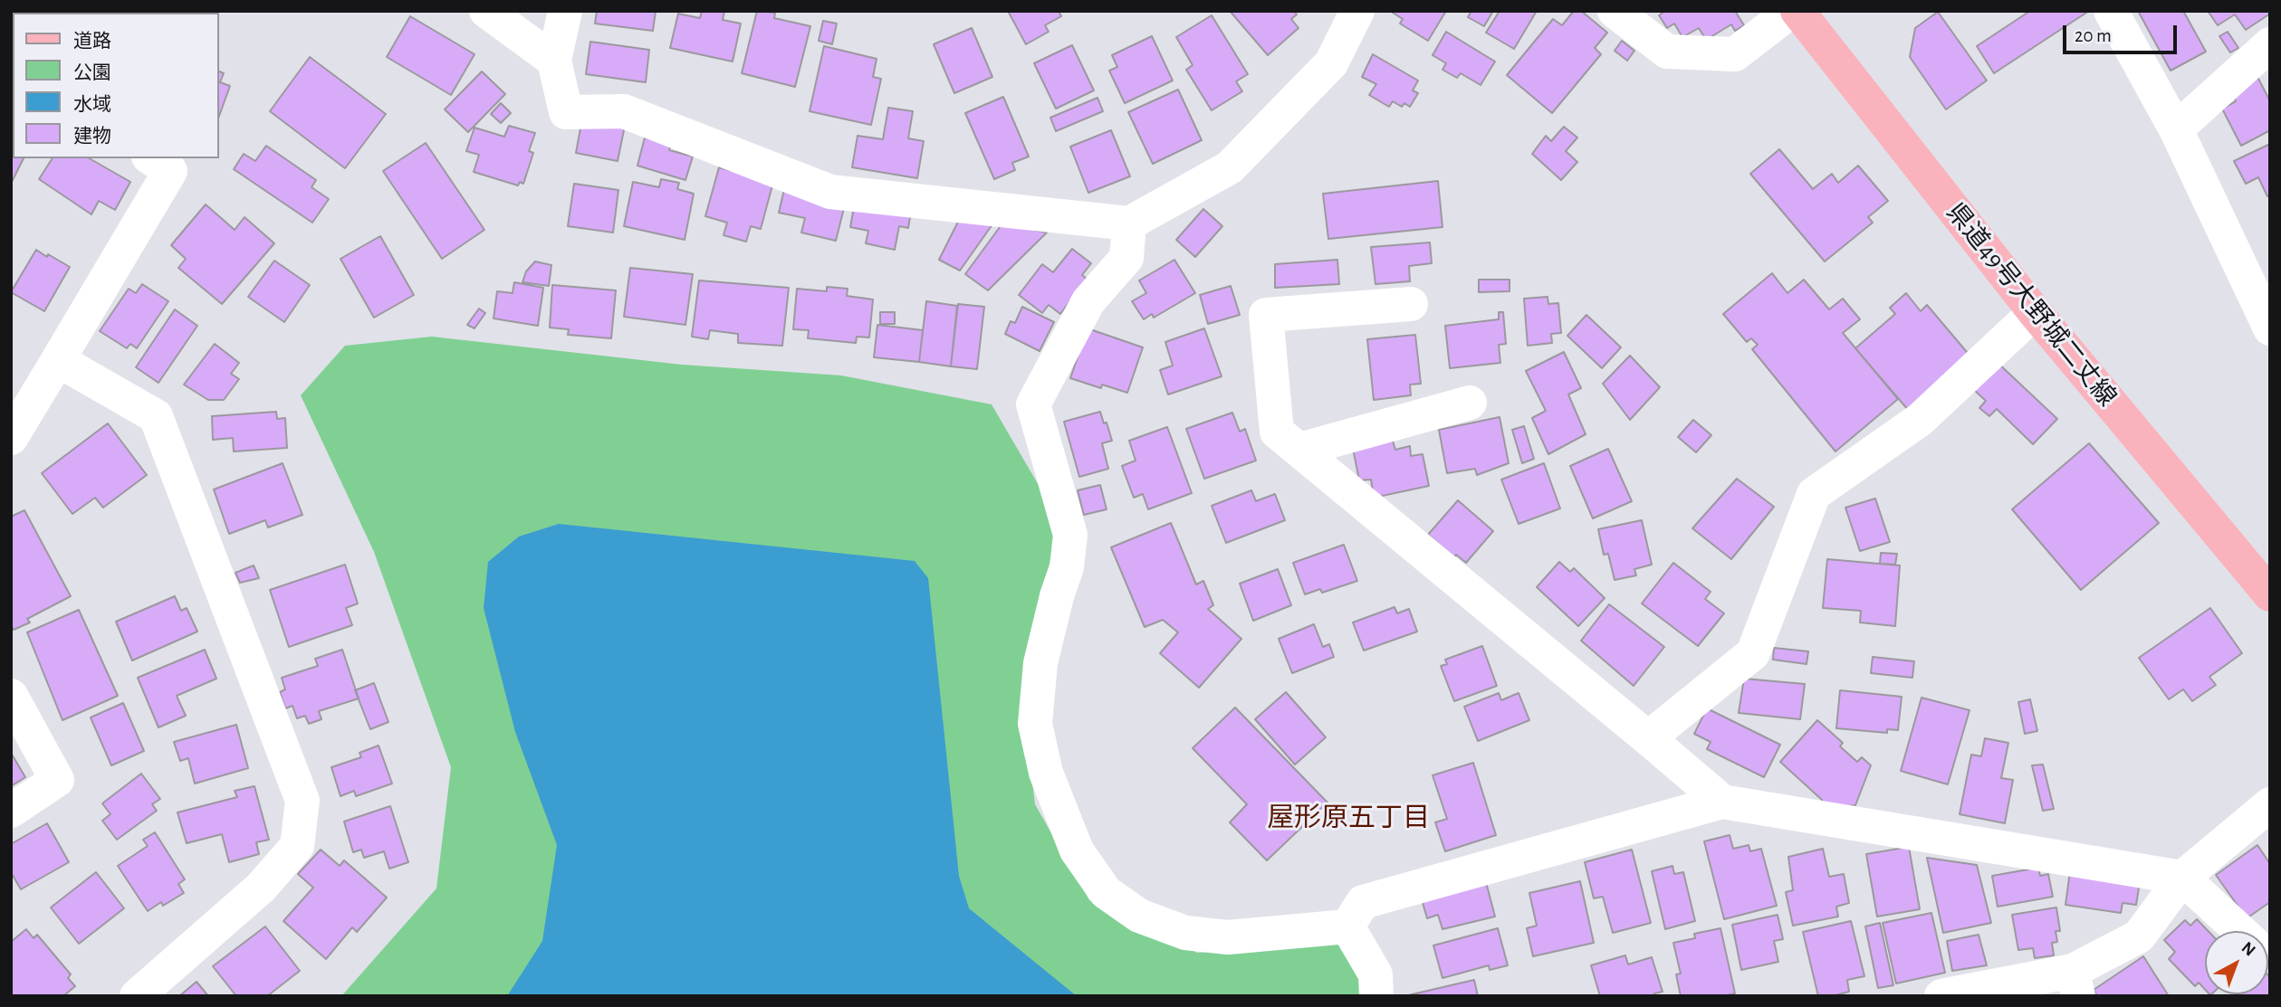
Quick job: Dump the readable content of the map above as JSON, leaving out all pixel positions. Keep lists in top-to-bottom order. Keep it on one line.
{"streets":{"main road":["県道49号大野城二丈線"]},"districts":["屋形原五丁目"],"legend":["道路","公園","水域","建物"],"scale_bar":"20 m","north":"top right"}
